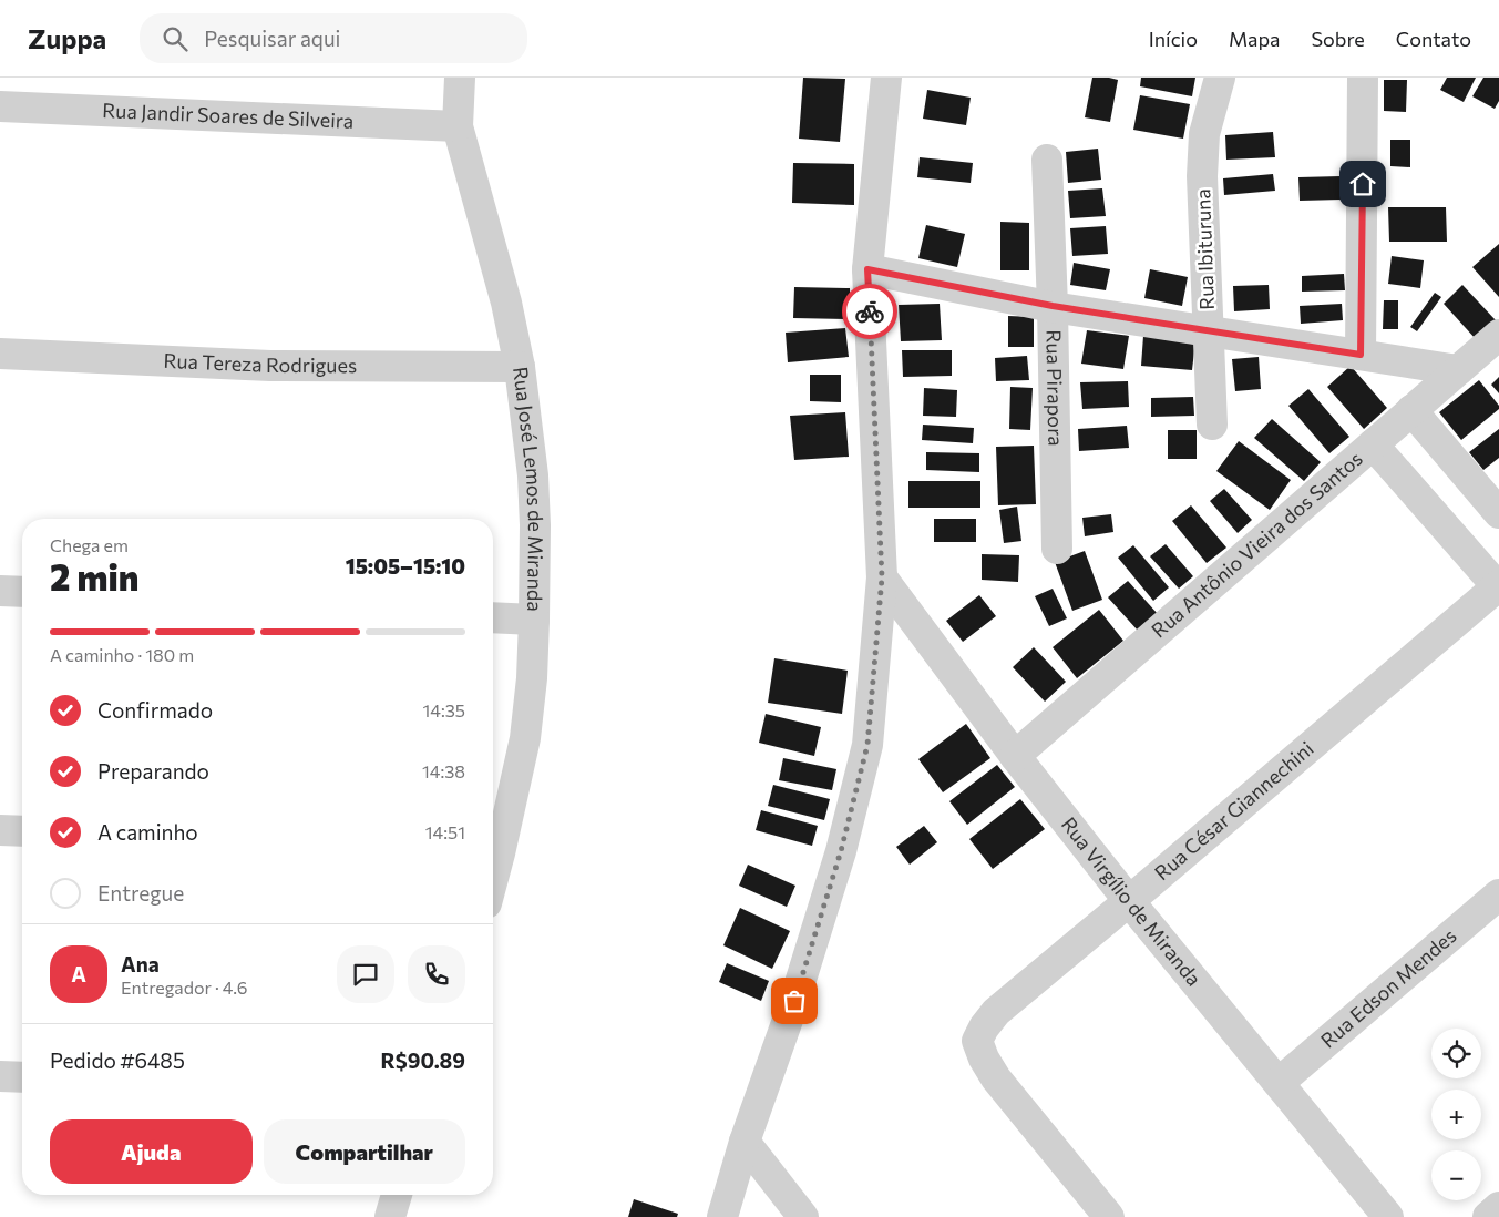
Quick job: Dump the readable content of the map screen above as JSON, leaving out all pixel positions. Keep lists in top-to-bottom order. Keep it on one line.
{"streets":{"street":["Rua Jandir Soares de Silveira","Rua Ibituruna","Rua Tereza Rodrigues","Rua Pirapora","Rua José Lemos de Miranda","Rua Antônio Vieira dos Santos","Rua César Giannechini","Rua Virgílio de Miranda","Rua Edson Mendes"]},"crossings":[["Rua Jandir Soares de Silveira","Rua José Lemos de Miranda"],["Rua Tereza Rodrigues","Rua José Lemos de Miranda"],["Rua Antônio Vieira dos Santos","Rua Virgílio de Miranda"],["Rua César Giannechini","Rua Virgílio de Miranda"],["Rua Virgílio de Miranda","Rua Edson Mendes"]],"page":{"header":"Zuppa","search":"Pesquisar aqui","nav":["Início","Mapa","Sobre","Contato"],"heading":["2 min","Chega em","15:05–15:10"],"panel":["Ana","Entregador · 4.6","Pedido #6485","R$90.89"],"bar":"A caminho · 180 m","list":[["Confirmado","14:35"],["Preparando","14:38"],["A caminho","14:51"],"Entregue"],"round":"A","map_buttons":["+","−"],"buttons":["Ajuda","Compartilhar"]}}
